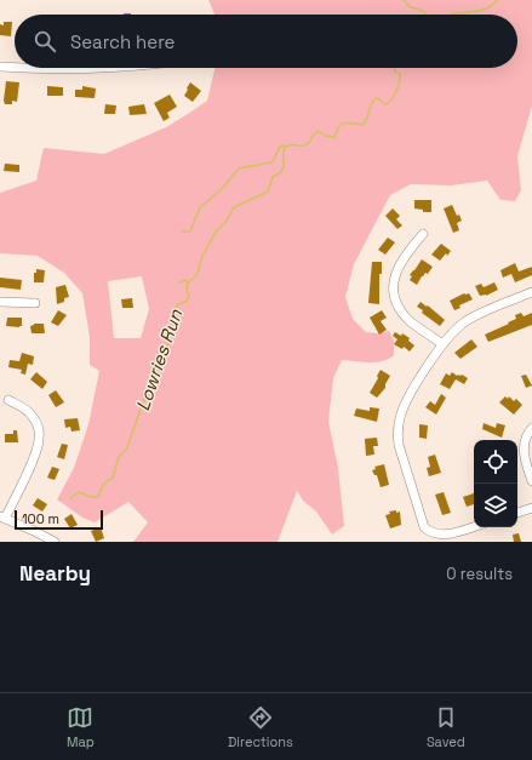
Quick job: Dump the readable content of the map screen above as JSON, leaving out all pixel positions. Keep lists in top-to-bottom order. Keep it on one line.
{"water":["Lowries Run"],"scale_bar":"100 m","page":{"search":"Search here","scale":"100 m","heading":["Nearby","0 results"],"nav":["Map","Directions","Saved"]}}
